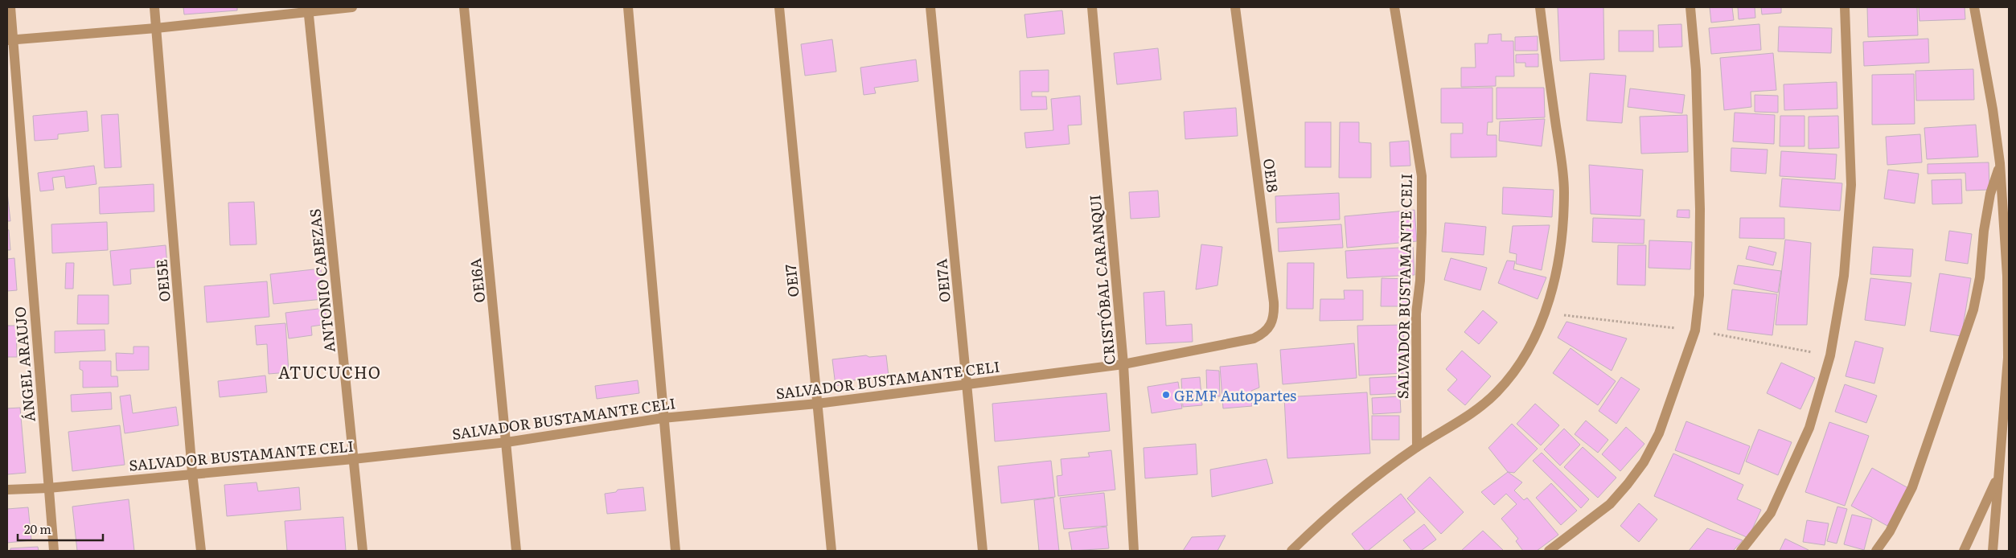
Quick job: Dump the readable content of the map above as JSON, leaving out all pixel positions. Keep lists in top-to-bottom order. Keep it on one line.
{"streets":{"street":["OE18","CRISTÓBAL CARANQUI","OE15E","ANTONIO CABEZAS","OE16A","OE17","OE17A","SALVADOR BUSTAMANTE CELI","ÁNGEL ARAUJO"]},"crossings":[["OE18","SALVADOR BUSTAMANTE CELI"],["CRISTÓBAL CARANQUI","SALVADOR BUSTAMANTE CELI"],["OE15E","SALVADOR BUSTAMANTE CELI"],["ANTONIO CABEZAS","SALVADOR BUSTAMANTE CELI"],["OE16A","SALVADOR BUSTAMANTE CELI"],["OE17","SALVADOR BUSTAMANTE CELI"],["OE17A","SALVADOR BUSTAMANTE CELI"],["SALVADOR BUSTAMANTE CELI","ÁNGEL ARAUJO"]],"districts":["ATUCUCHO"],"places":["GEMF Autopartes"],"scale_bar":"20 m"}
